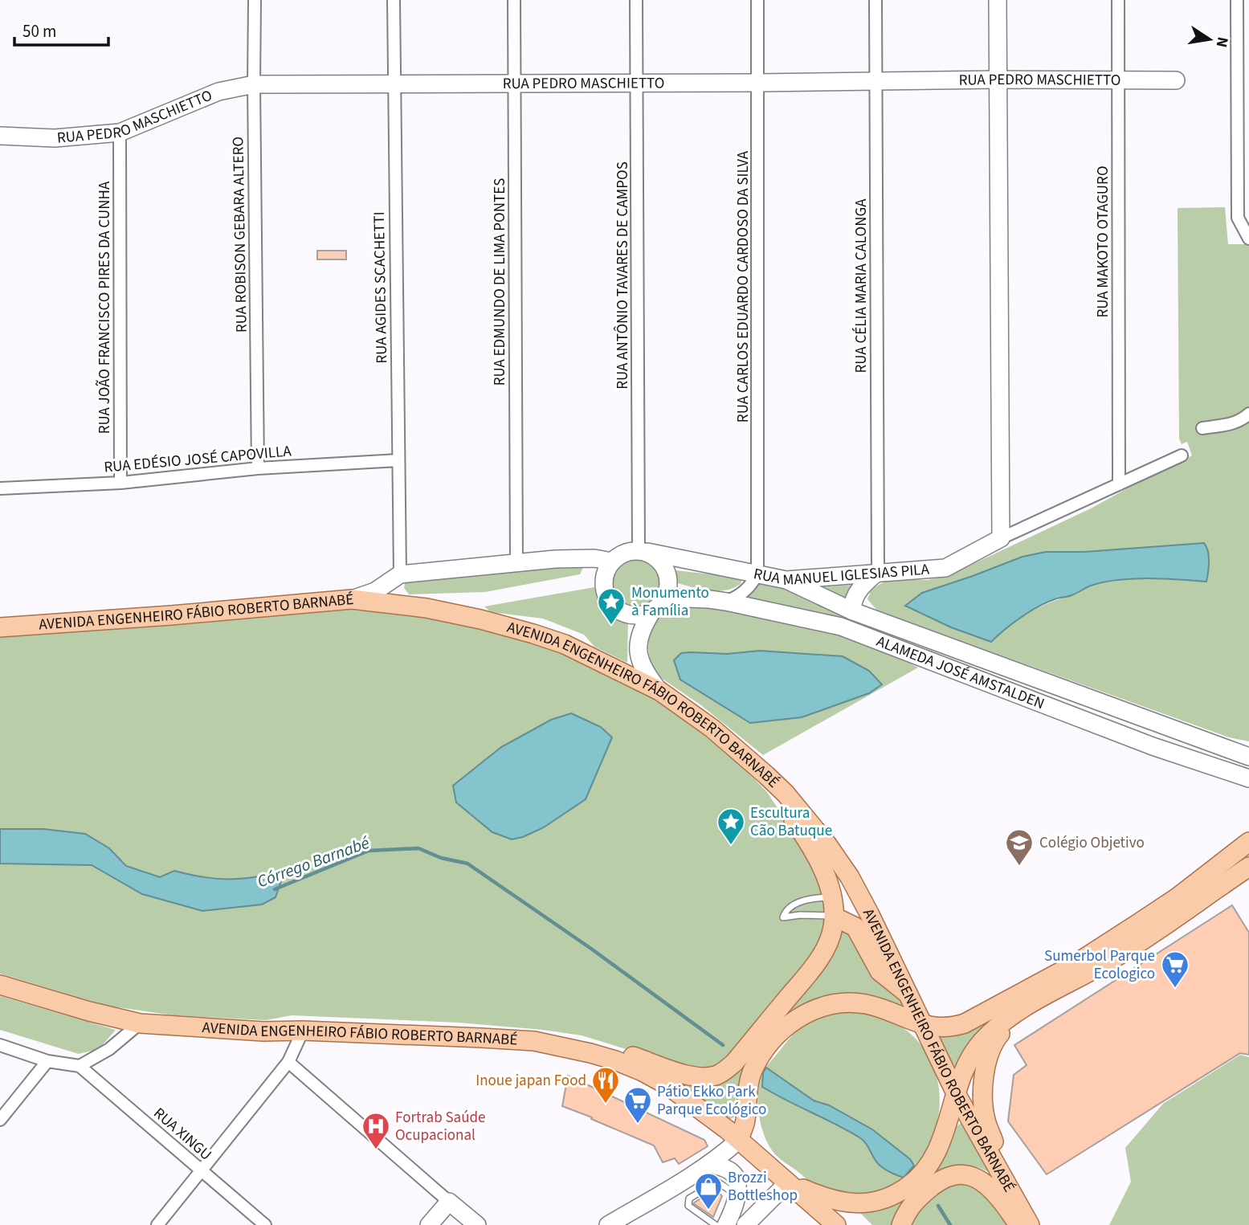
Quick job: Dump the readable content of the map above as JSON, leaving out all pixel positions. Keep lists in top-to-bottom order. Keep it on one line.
{"streets":{"main road":["AVENIDA ENGENHEIRO FÁBIO ROBERTO BARNABÉ"],"street":["RUA PEDRO MASCHIETTO","RUA ROBISON GEBARA ALTERO","RUA MAKOTO OTAGURO","RUA ANTÔNIO TAVARES DE CAMPOS","RUA EDMUNDO DE LIMA PONTES","RUA CÉLIA MARIA CALONGA","RUA CARLOS EDUARDO CARDOSO DA SILVA","RUA AGIDES SCACHETTI","RUA JOÃO FRANCISCO PIRES DA CUNHA","RUA EDÉSIO JOSÉ CAPOVILLA","RUA MANUEL IGLESIAS PILA","ALAMEDA JOSÉ AMSTALDEN","RUA XINGU"]},"crossings":[["RUA PEDRO MASCHIETTO","RUA ROBISON GEBARA ALTERO"],["RUA PEDRO MASCHIETTO","RUA MAKOTO OTAGURO"],["RUA PEDRO MASCHIETTO","RUA ANTÔNIO TAVARES DE CAMPOS"],["RUA PEDRO MASCHIETTO","RUA EDMUNDO DE LIMA PONTES"],["RUA PEDRO MASCHIETTO","RUA CÉLIA MARIA CALONGA"],["RUA PEDRO MASCHIETTO","RUA CARLOS EDUARDO CARDOSO DA SILVA"],["RUA PEDRO MASCHIETTO","RUA AGIDES SCACHETTI"],["RUA PEDRO MASCHIETTO","RUA JOÃO FRANCISCO PIRES DA CUNHA"],["RUA ROBISON GEBARA ALTERO","RUA EDÉSIO JOSÉ CAPOVILLA"],["RUA MAKOTO OTAGURO","RUA MANUEL IGLESIAS PILA"],["RUA ANTÔNIO TAVARES DE CAMPOS","RUA MANUEL IGLESIAS PILA"],["RUA ANTÔNIO TAVARES DE CAMPOS","ALAMEDA JOSÉ AMSTALDEN"],["RUA CÉLIA MARIA CALONGA","RUA MANUEL IGLESIAS PILA"],["RUA CARLOS EDUARDO CARDOSO DA SILVA","RUA MANUEL IGLESIAS PILA"],["RUA AGIDES SCACHETTI","RUA EDÉSIO JOSÉ CAPOVILLA"],["RUA JOÃO FRANCISCO PIRES DA CUNHA","RUA EDÉSIO JOSÉ CAPOVILLA"],["RUA MANUEL IGLESIAS PILA","ALAMEDA JOSÉ AMSTALDEN"]],"water":["Córrego Barnabé"],"places":{"place":["Monumento à Família","Escultura Cão Batuque"],"school or university":["Colégio Objetivo"],"supermarket":["Sumerbol Parque Ecologico","Pátio Ekko Park Parque Ecológico"],"restaurant":["Inoue japan Food"],"hospital":["Fortrab Saúde Ocupacional"],"shop":["Brozzi Bottleshop"]},"scale_bar":"50 m","north":"right"}
